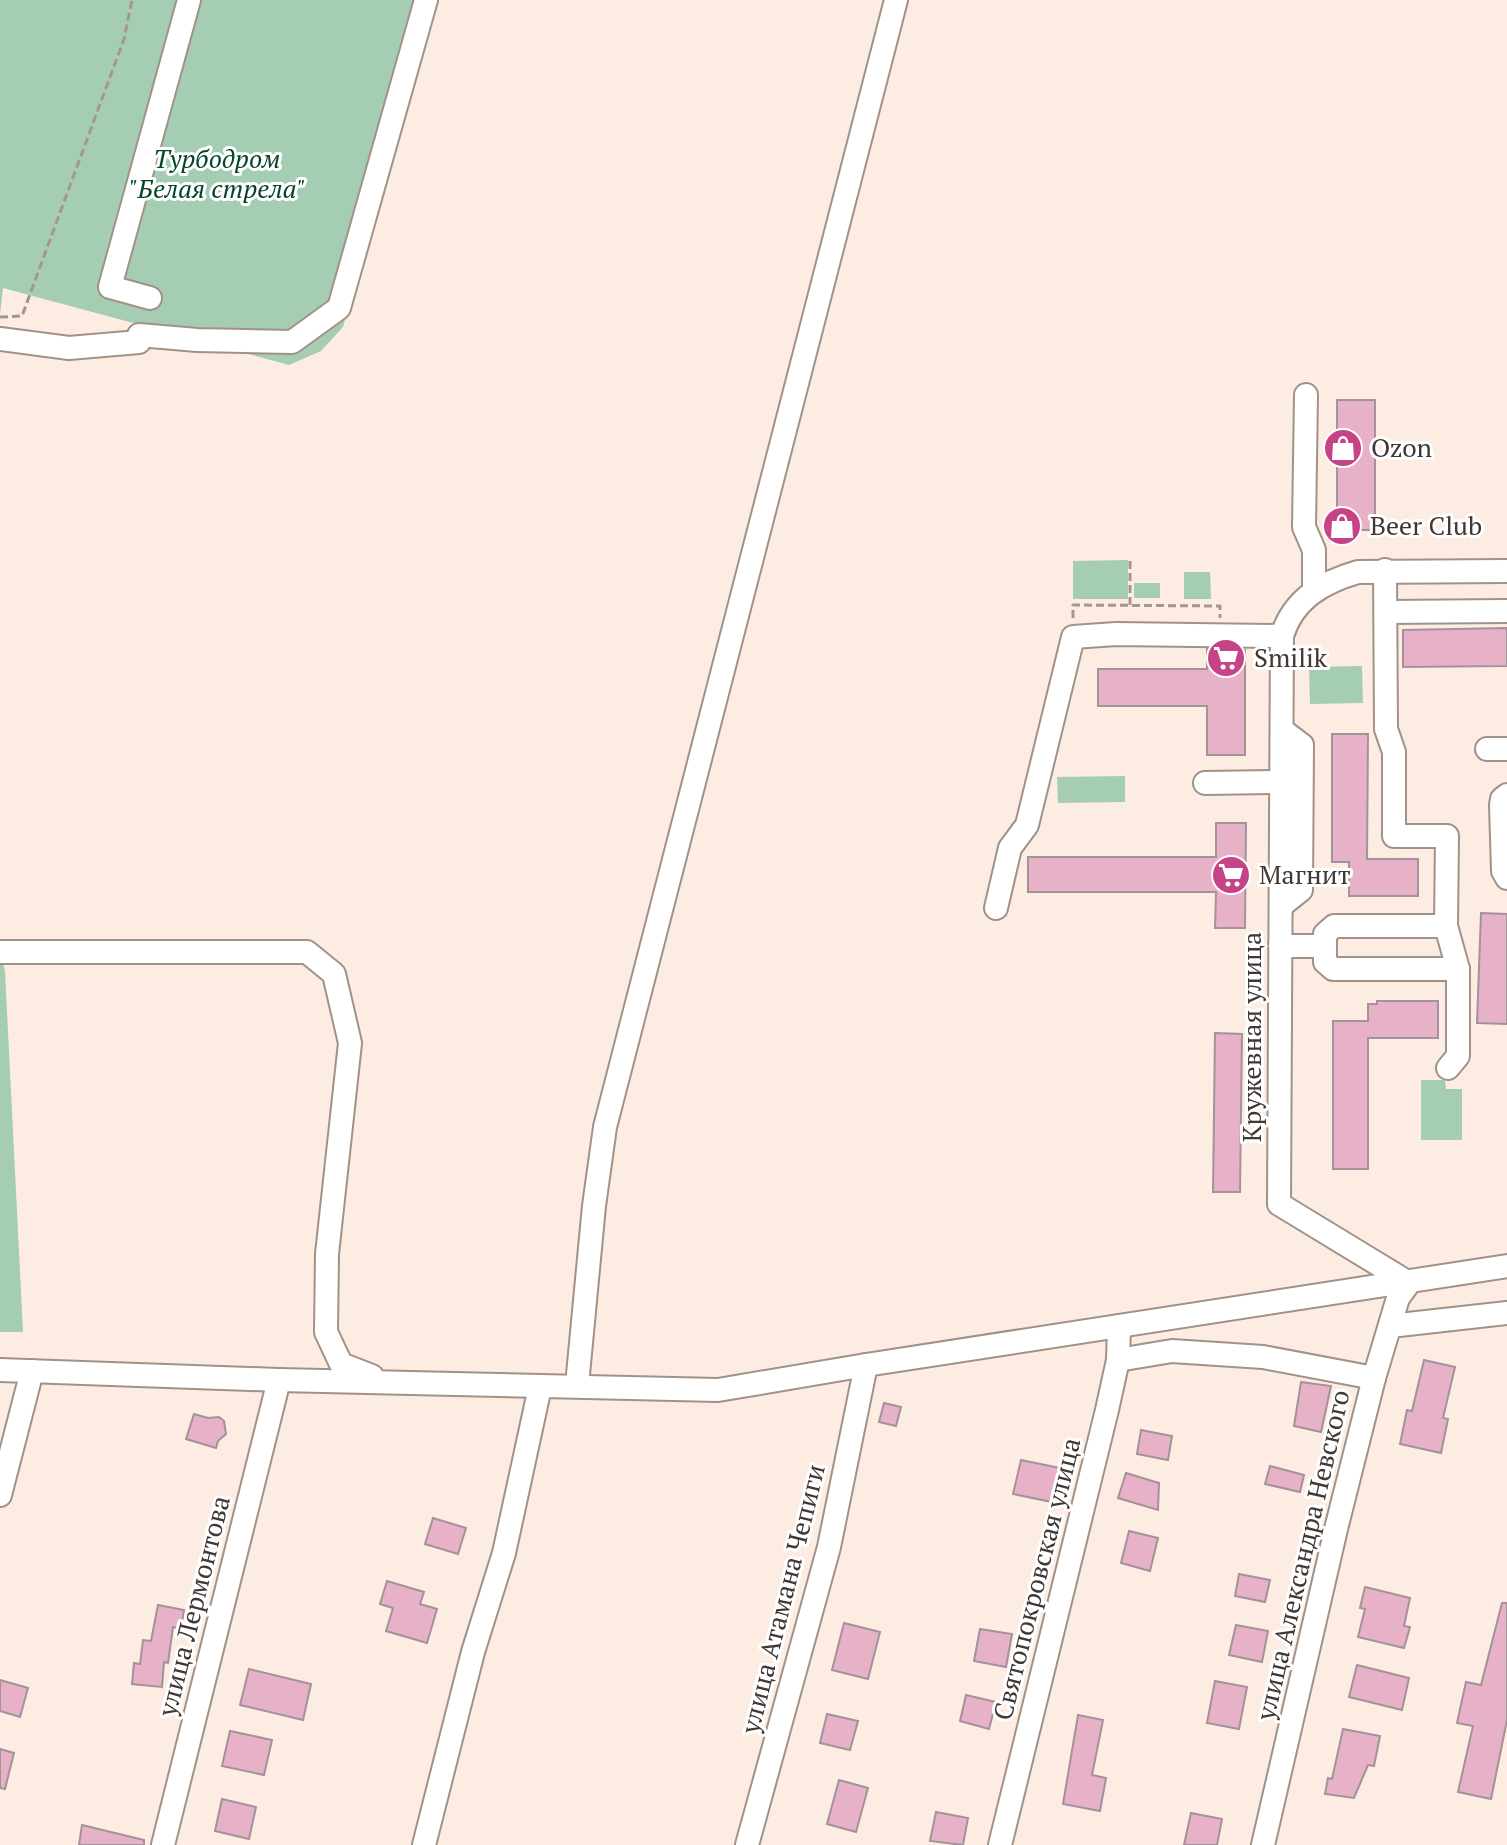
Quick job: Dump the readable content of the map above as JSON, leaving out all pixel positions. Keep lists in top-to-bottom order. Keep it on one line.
{"streets":{"street":["Кружевная улица","улица Александра Невского","Святопокровская улица","улица Атамана Чепиги","улица Лермонтова"]},"crossings":[["Кружевная улица","улица Александра Невского"]],"parks":["Турбодром \"Белая стрела\""],"places":{"shop":["Ozon","Beer Club"],"supermarket":["Smilik","Магнит"]}}
